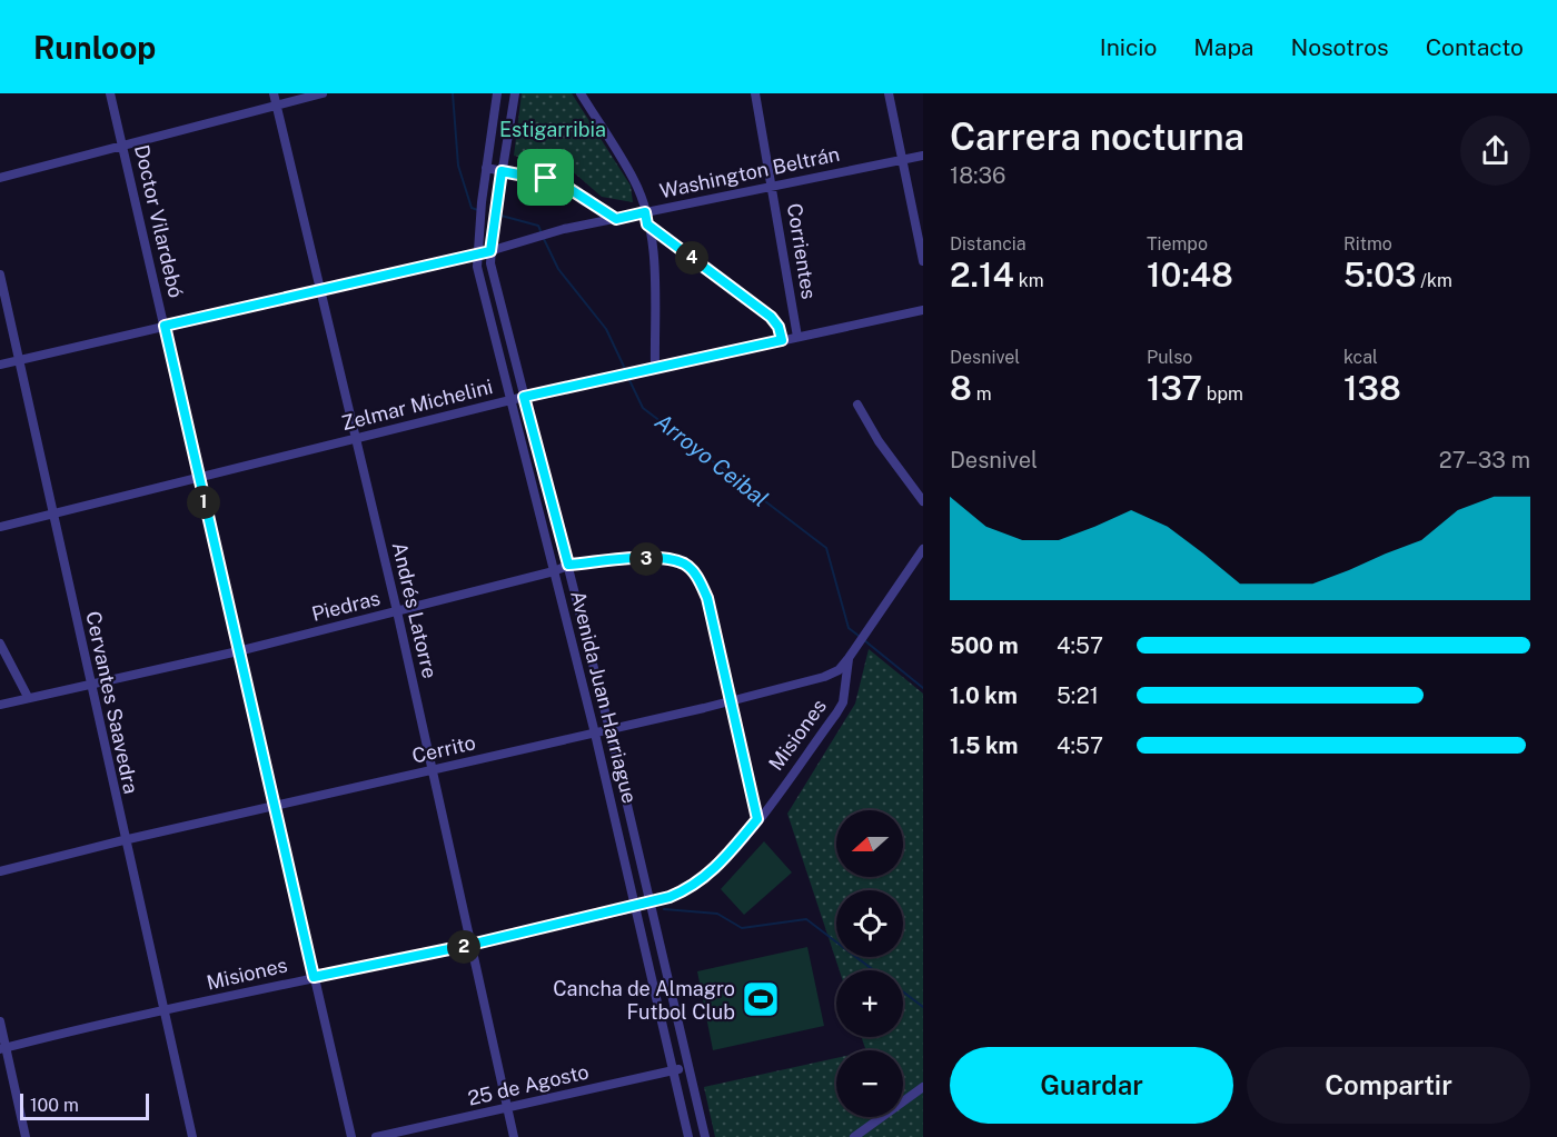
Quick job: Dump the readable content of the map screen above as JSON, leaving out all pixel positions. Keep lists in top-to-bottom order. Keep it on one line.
{"streets":{"street":["Washington Beltrán","Doctor Vilardebó","Corrientes","Zelmar Michelini","Piedras","Andrés Latorre","Avenida Juan Harriague","Cervantes Saavedra","Misiones","Cerrito","25 de Agosto"]},"crossings":[["Washington Beltrán","Doctor Vilardebó"],["Washington Beltrán","Corrientes"],["Washington Beltrán","Andrés Latorre"],["Washington Beltrán","Avenida Juan Harriague"],["Washington Beltrán","Cervantes Saavedra"],["Doctor Vilardebó","Zelmar Michelini"],["Doctor Vilardebó","Piedras"],["Doctor Vilardebó","Misiones"],["Doctor Vilardebó","Cerrito"],["Corrientes","Zelmar Michelini"],["Zelmar Michelini","Andrés Latorre"],["Zelmar Michelini","Avenida Juan Harriague"],["Zelmar Michelini","Cervantes Saavedra"],["Piedras","Andrés Latorre"],["Piedras","Avenida Juan Harriague"],["Piedras","Cervantes Saavedra"],["Piedras","Cerrito"],["Andrés Latorre","Misiones"],["Andrés Latorre","Cerrito"],["Andrés Latorre","25 de Agosto"],["Avenida Juan Harriague","Misiones"],["Avenida Juan Harriague","Cerrito"],["Avenida Juan Harriague","25 de Agosto"],["Cervantes Saavedra","Misiones"],["Cervantes Saavedra","Cerrito"],["Misiones","Cerrito"]],"water":["Arroyo Ceibal"],"parks":["Estigarribia"],"places":{"sports":["Cancha de Almagro Futbol Club"]},"scale_bar":"100 m","north":"left","page":{"header":"Runloop","nav":["Inicio","Mapa","Nosotros","Contacto"],"heading":["Carrera nocturna","18:36"],"stats":[["Distancia","2.14 km"],["Tiempo","10:48"],["Ritmo","5:03 /km"],["Desnivel","8 m"],["Pulso","137 bpm"],["kcal","138"]],"pins":["4","1","3","2"],"chart":["Desnivel","27–33 m"],"list":[{"name":"500 m","note":"4:57"},{"name":"1.0 km","note":"5:21"},{"name":"1.5 km","note":"4:57"}],"map_buttons":["+","−"],"buttons":["Guardar","Compartir"],"scale":"100 m"}}
